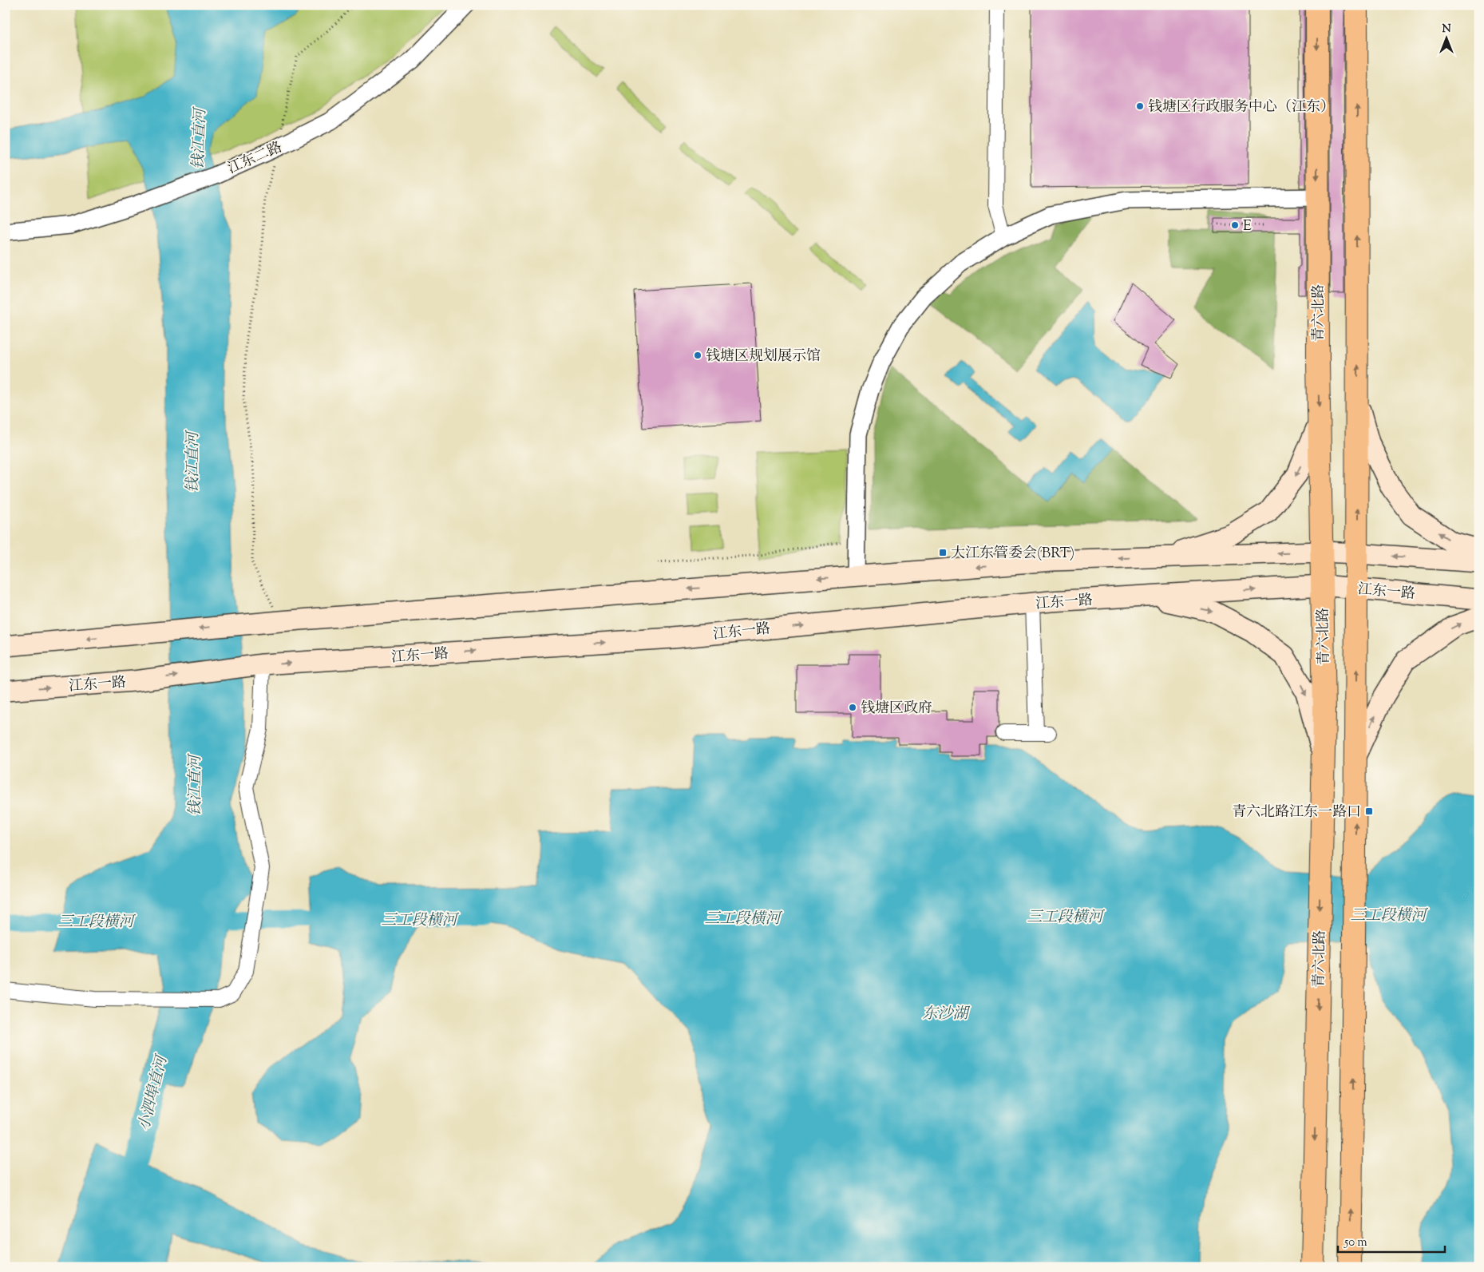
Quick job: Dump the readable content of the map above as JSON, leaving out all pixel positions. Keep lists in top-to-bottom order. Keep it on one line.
{"streets":{"main road":["青六北路","江东一路"],"street":["江东二路"]},"crossings":[["青六北路","江东一路"]],"water":["钱江直河","三工段横河","东沙湖","小泗埠直河"],"places":{"other":["钱塘区行政服务中心（江东）","E","钱塘区规划展示馆","钱塘区政府"],"transit":["大江东管委会(BRT)","青六北路江东一路口"]},"scale_bar":"50 m","north":"top"}
